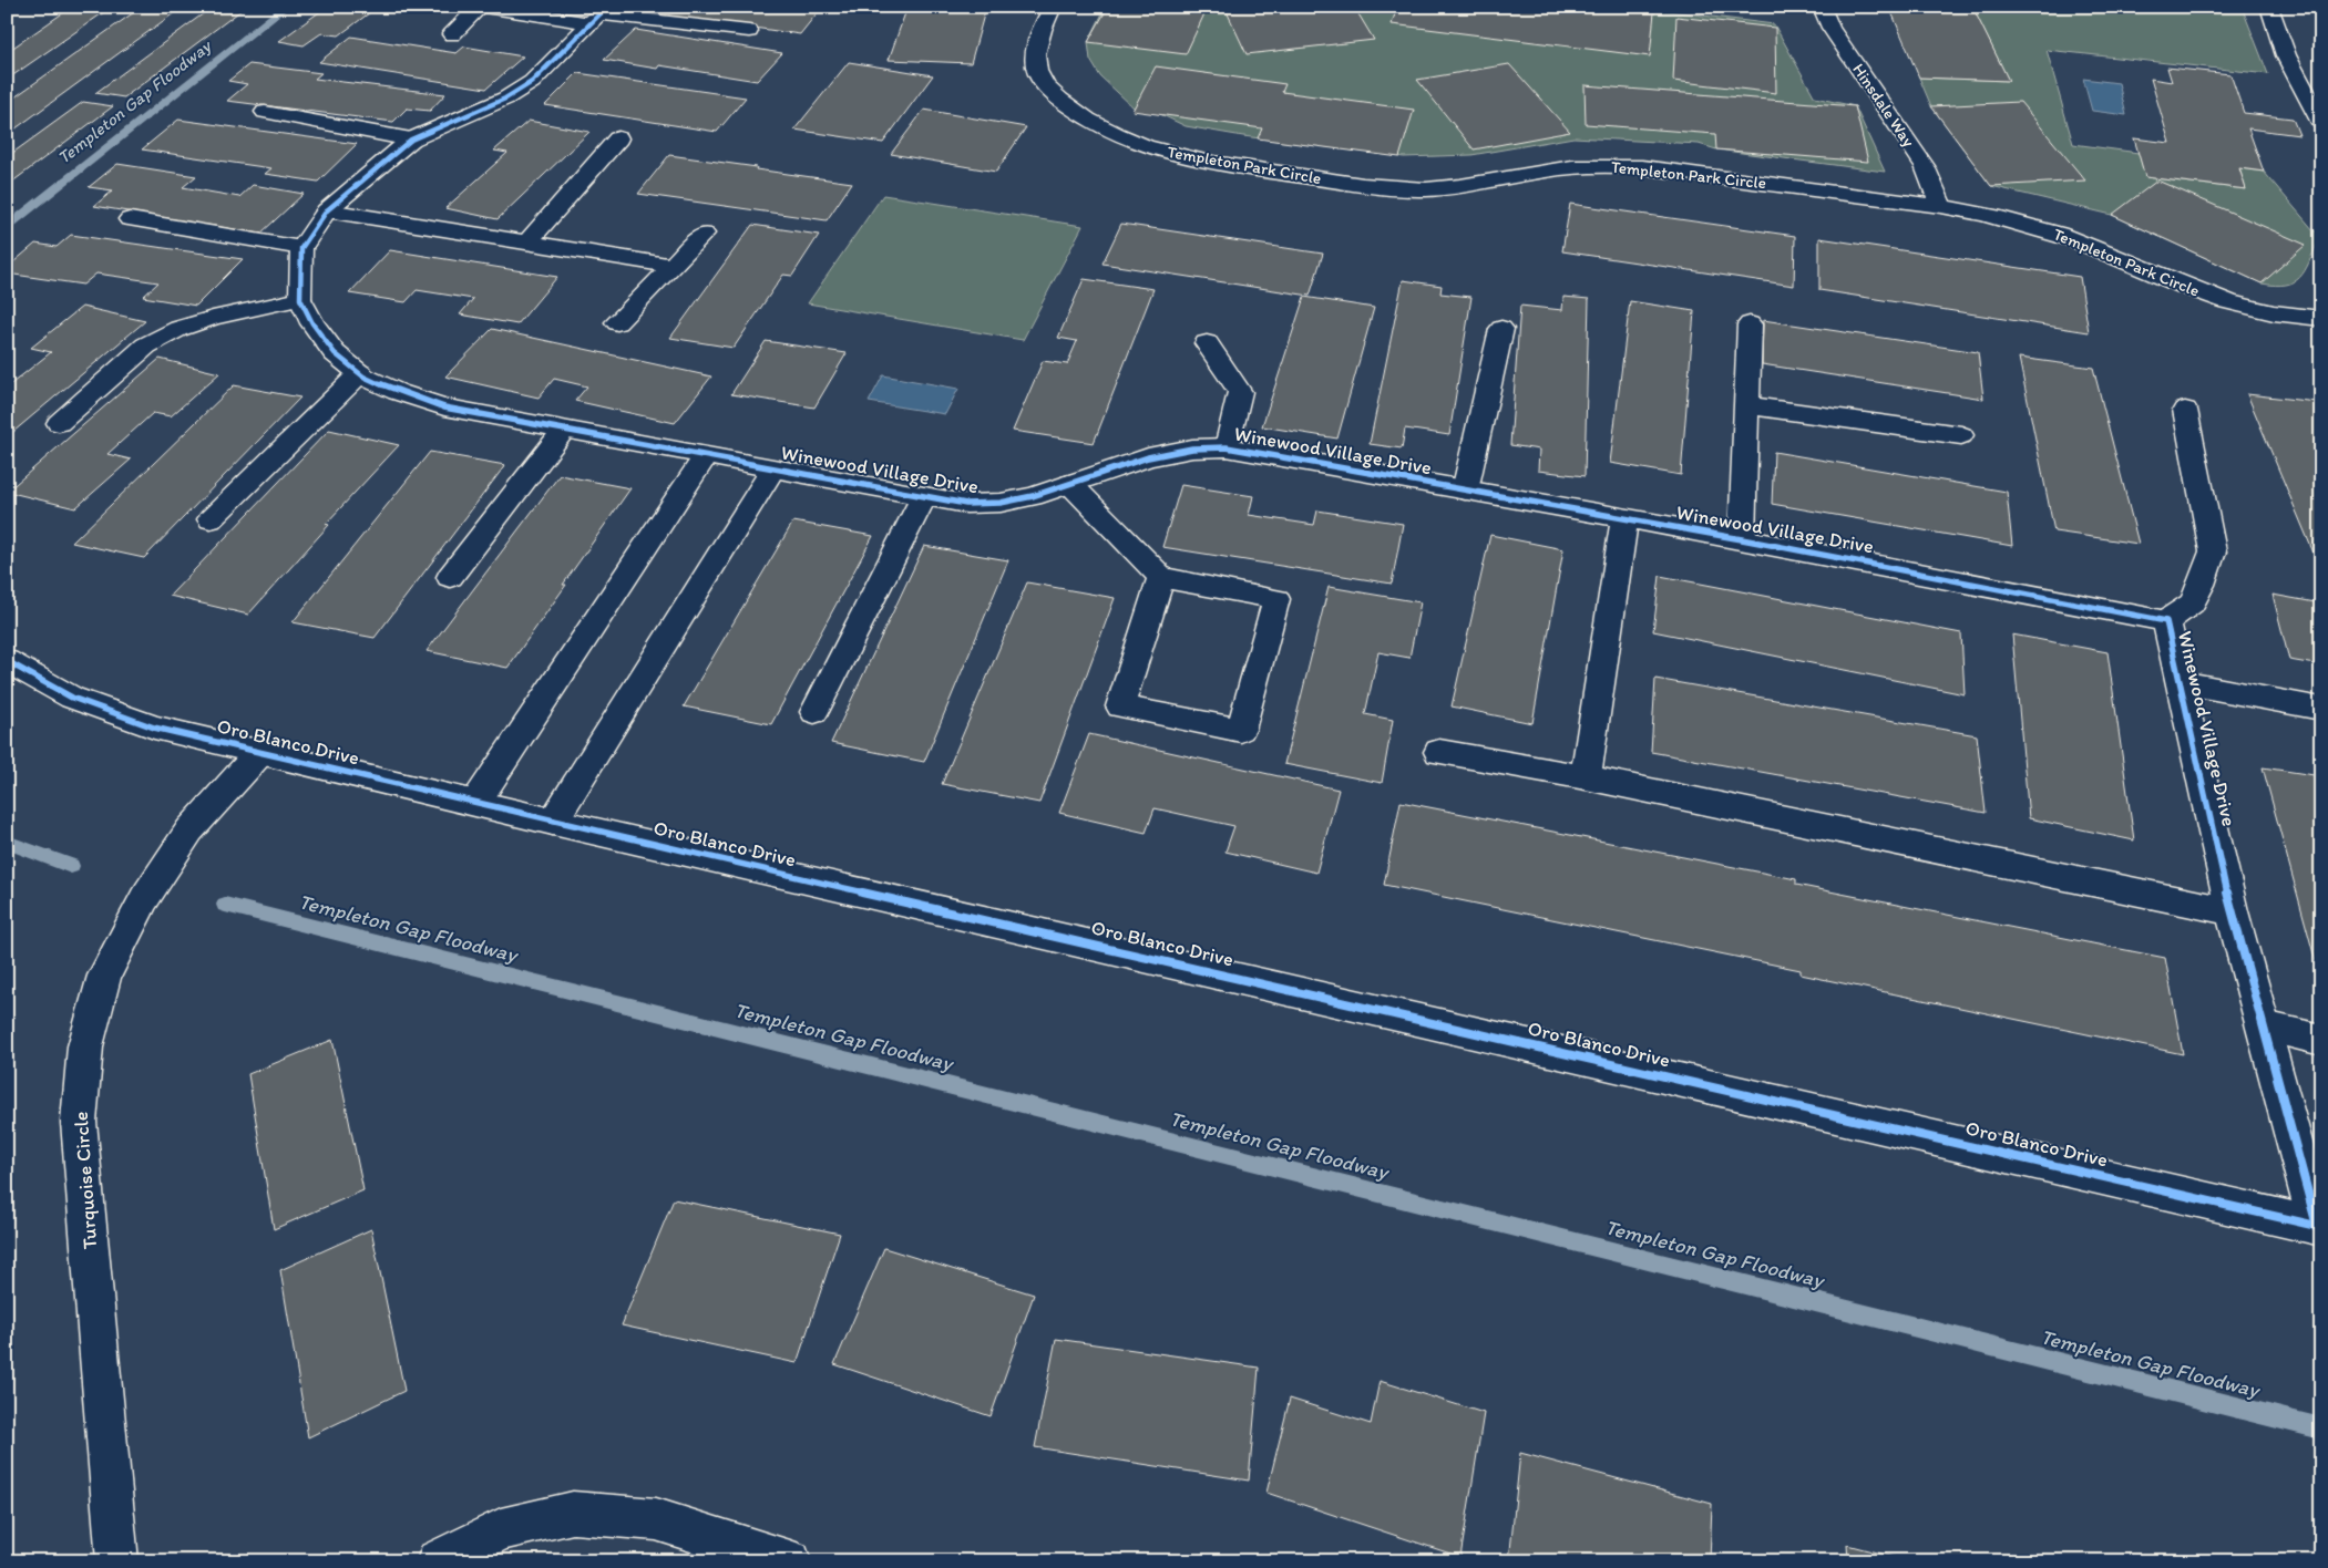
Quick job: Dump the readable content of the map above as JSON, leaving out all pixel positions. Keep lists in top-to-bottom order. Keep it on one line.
{"streets":{"street":["Hinsdale Way","Templeton Park Circle","Winewood Village Drive","Oro Blanco Drive","Turquoise Circle"]},"crossings":[["Hinsdale Way","Templeton Park Circle"],["Winewood Village Drive","Oro Blanco Drive"],["Oro Blanco Drive","Turquoise Circle"]],"water":["Templeton Gap Floodway"]}
